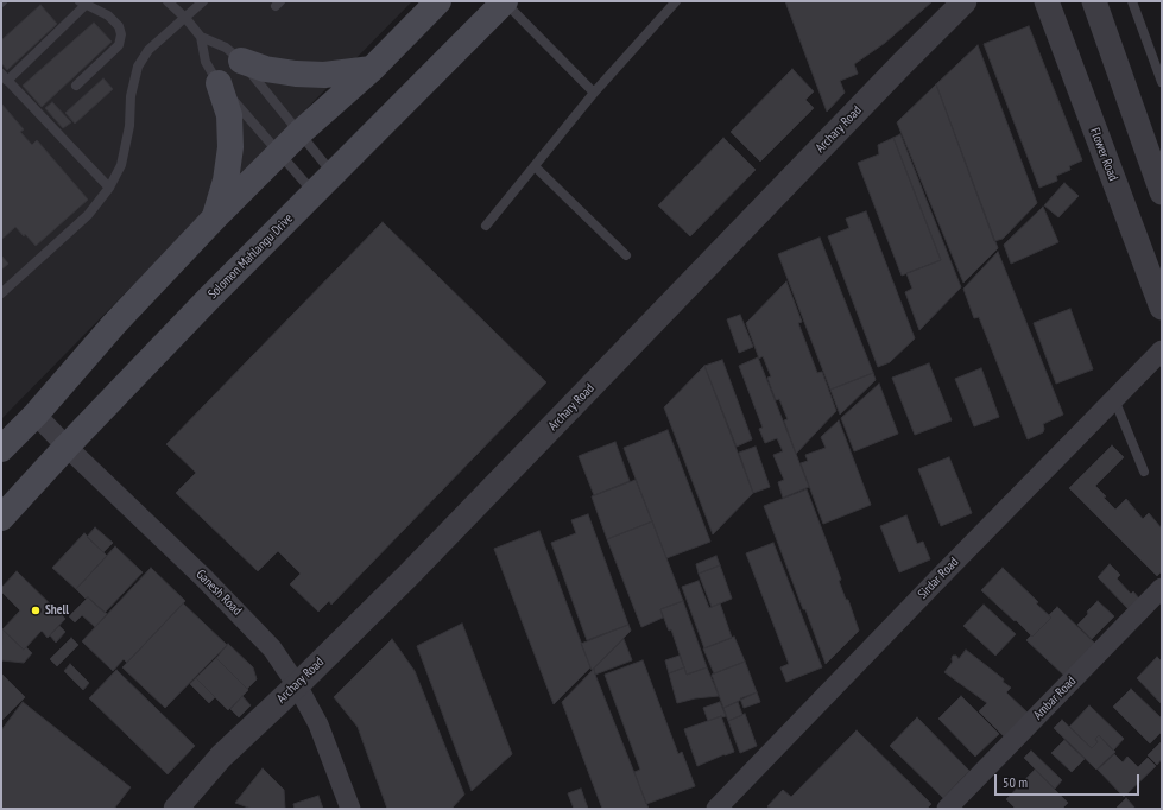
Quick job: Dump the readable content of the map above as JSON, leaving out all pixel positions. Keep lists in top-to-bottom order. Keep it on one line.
{"streets":{"main road":["Solomon Mahlangu Drive"],"street":["Archary Road","Flower Road","Sirdar Road","Ganesh Road","Ambar Road"]},"crossings":[["Archary Road","Ganesh Road"],["Solomon Mahlangu Drive","Ganesh Road"]],"places":["Shell"],"scale_bar":"50 m"}
